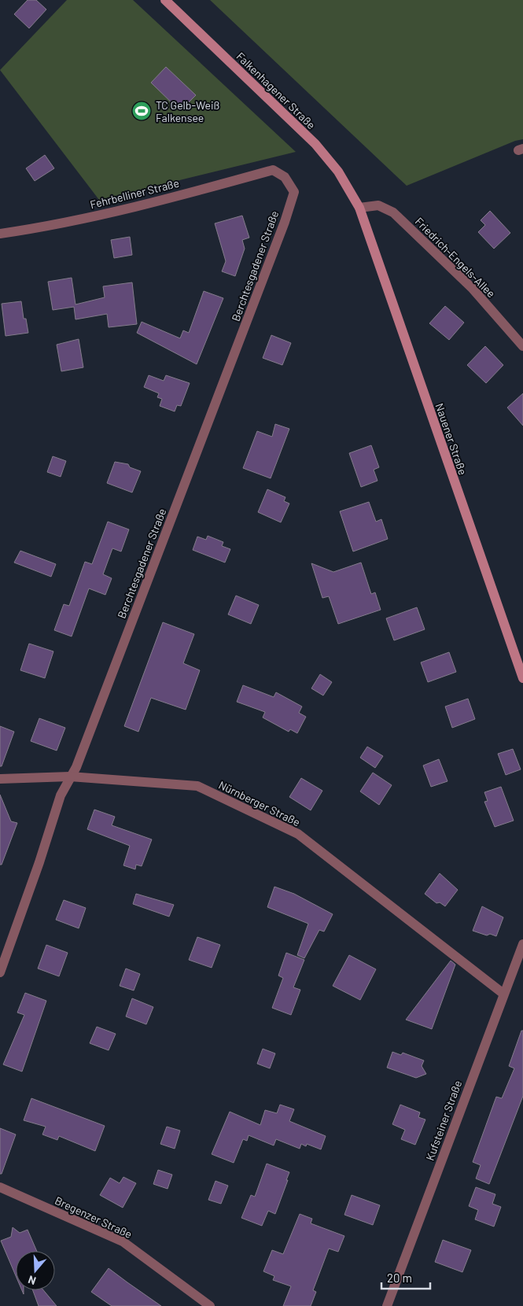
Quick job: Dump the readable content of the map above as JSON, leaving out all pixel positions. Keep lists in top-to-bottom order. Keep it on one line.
{"streets":{"main road":["Falkenhagener Straße","Nauener Straße"],"street":["Fehrbelliner Straße","Friedrich-Engels-Allee","Berchtesgadener Straße","Nürnberger Straße","Kufsteiner Straße","Bregenzer Straße"]},"crossings":[["Falkenhagener Straße","Friedrich-Engels-Allee"],["Falkenhagener Straße","Nauener Straße"],["Fehrbelliner Straße","Berchtesgadener Straße"],["Friedrich-Engels-Allee","Nauener Straße"],["Berchtesgadener Straße","Nürnberger Straße"],["Nürnberger Straße","Kufsteiner Straße"]],"places":{"sports":["TC Gelb-Weiß Falkensee"]},"scale_bar":"20 m","north":"bottom"}
